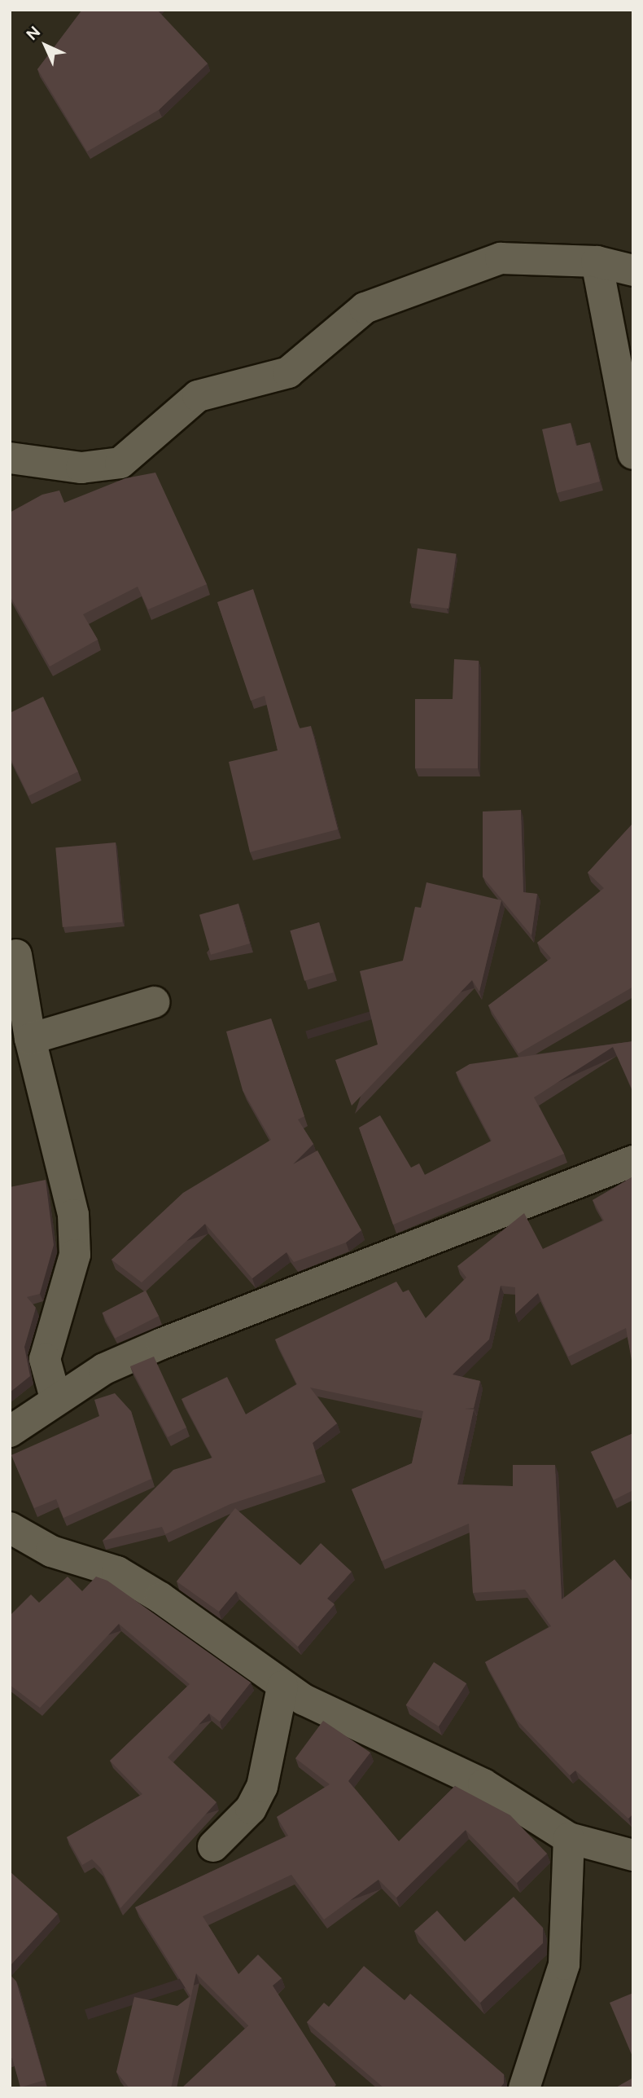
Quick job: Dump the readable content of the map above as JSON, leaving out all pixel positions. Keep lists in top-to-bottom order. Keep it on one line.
{"north":"top left"}
